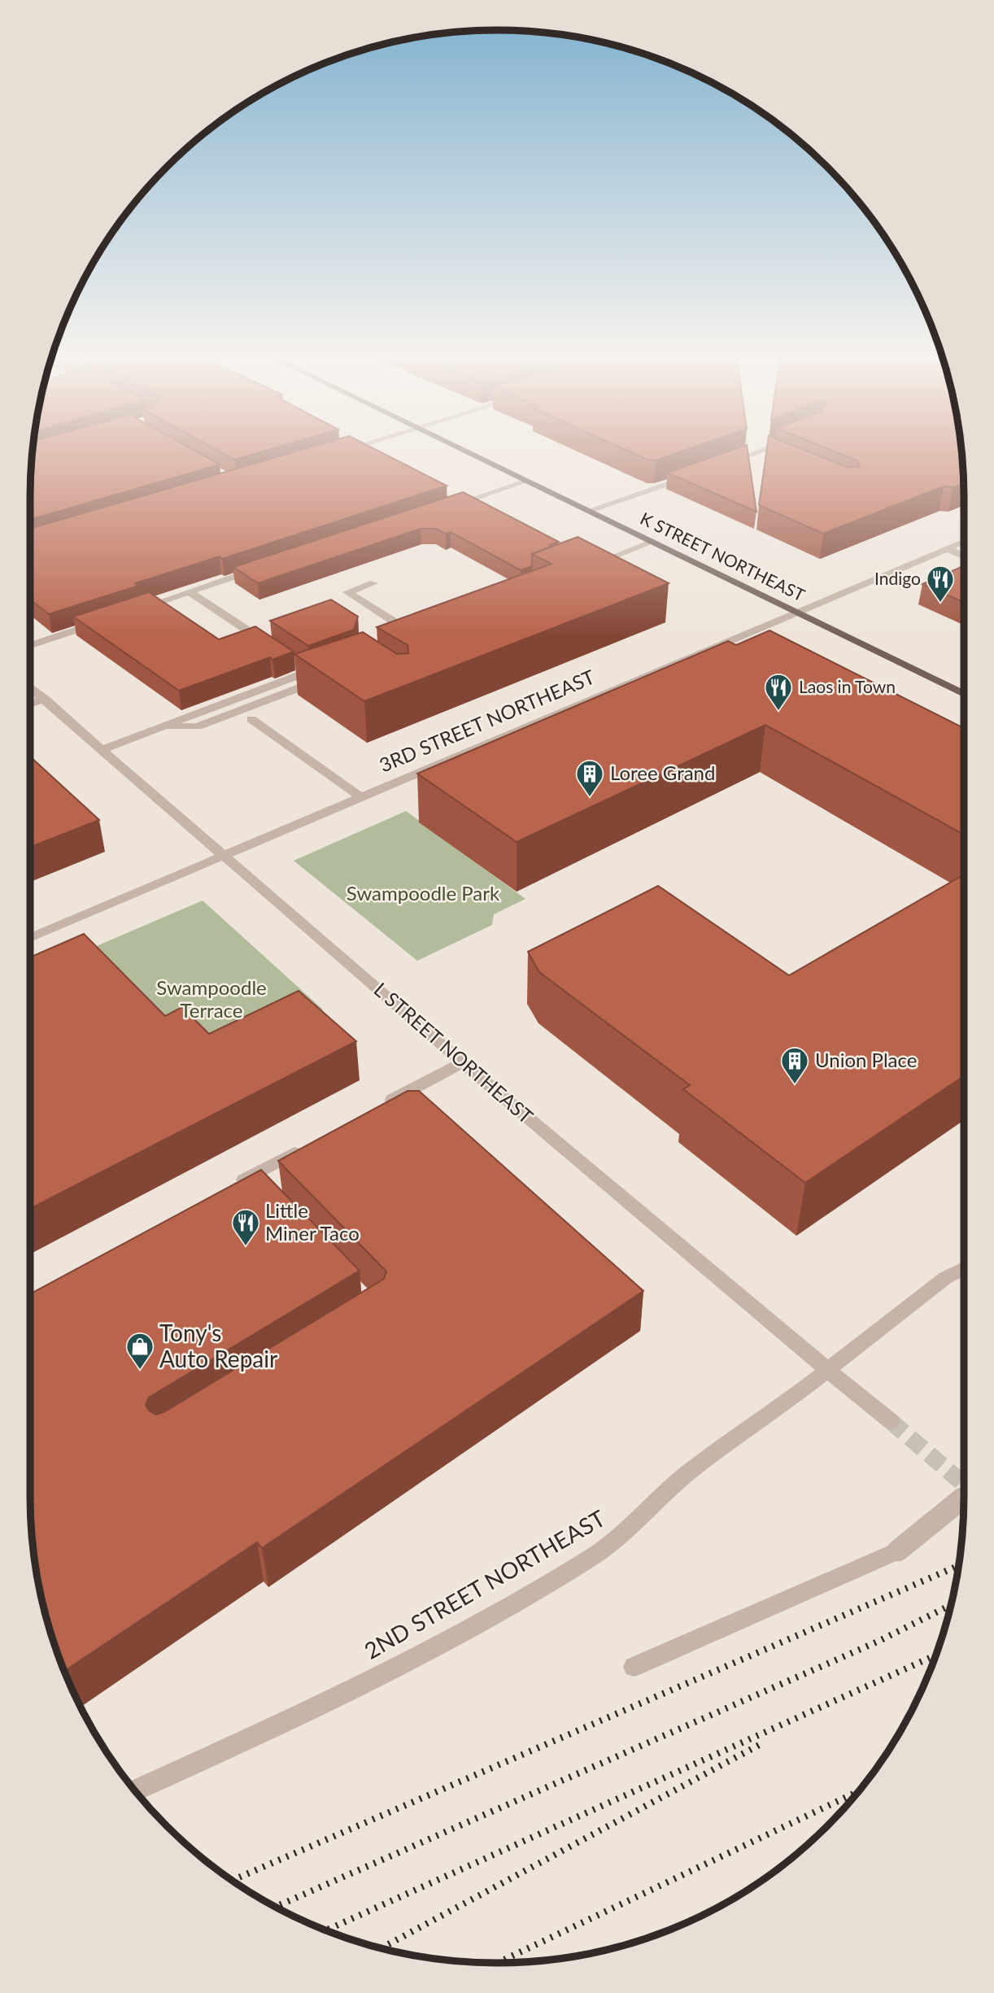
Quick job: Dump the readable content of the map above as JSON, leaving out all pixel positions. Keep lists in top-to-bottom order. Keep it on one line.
{"streets":{"main road":["K STREET NORTHEAST"],"street":["3RD STREET NORTHEAST","L STREET NORTHEAST","2ND STREET NORTHEAST"]},"crossings":[["K STREET NORTHEAST","3RD STREET NORTHEAST"],["3RD STREET NORTHEAST","L STREET NORTHEAST"],["L STREET NORTHEAST","2ND STREET NORTHEAST"]],"parks":["Swampoodle Park","Swampoodle Terrace"],"places":{"restaurant":["Indigo","Laos in Town","Little Miner Taco"],"building":["Loree Grand","Union Place"],"shop":["Tony's Auto Repair"]}}
